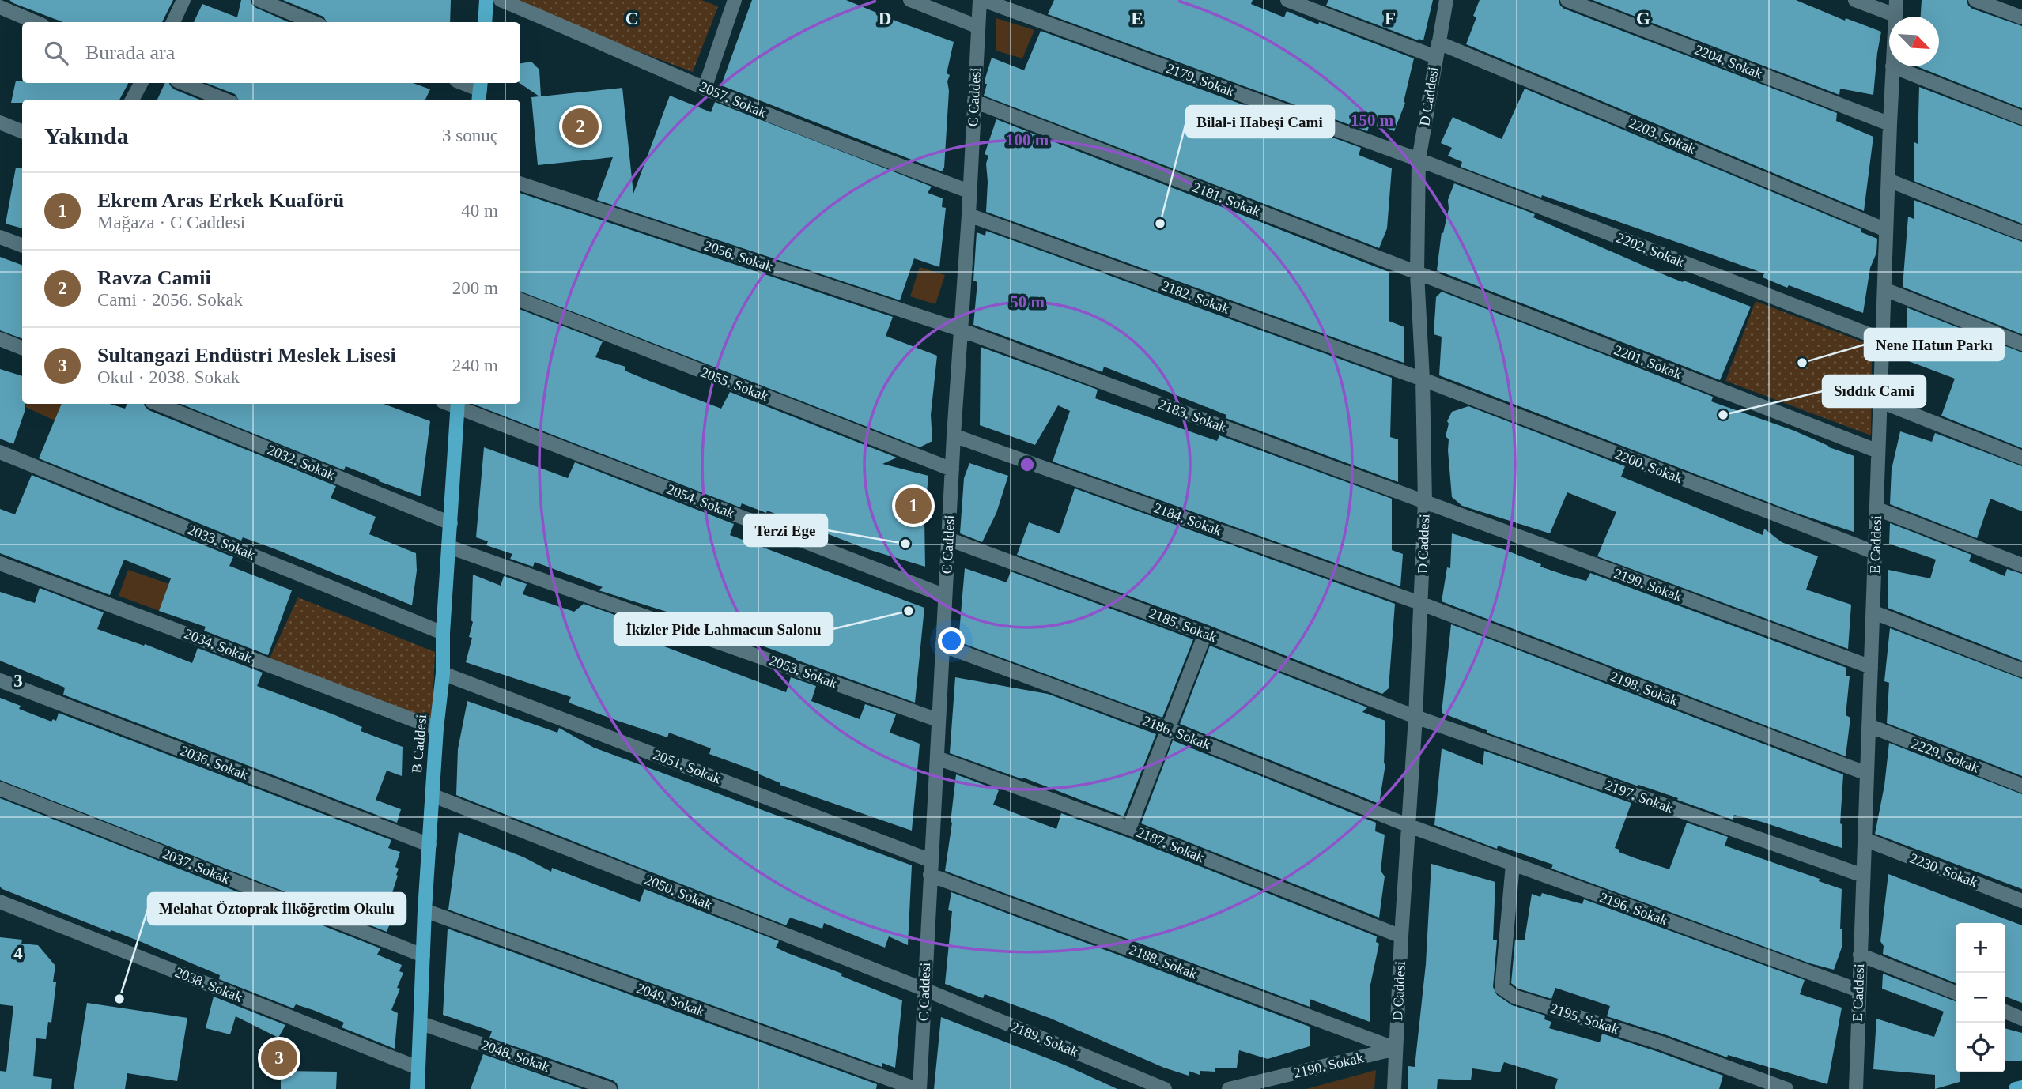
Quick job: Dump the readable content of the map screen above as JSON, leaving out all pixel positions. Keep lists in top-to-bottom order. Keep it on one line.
{"streets":{"main road":["B Caddesi"],"street":["2204. Sokak","2179. Sokak","D Caddesi","C Caddesi","2057. Sokak","2203. Sokak","2181. Sokak","2202. Sokak","2056. Sokak","2182. Sokak","2201. Sokak","2055. Sokak","2183. Sokak","2032. Sokak","2200. Sokak","2054. Sokak","2184. Sokak","2033. Sokak","E Caddesi","2199. Sokak","2185. Sokak","2034. Sokak","2053. Sokak","2198. Sokak","2186. Sokak","2229. Sokak","2036. Sokak","2051. Sokak","2197. Sokak","2187. Sokak","2037. Sokak","2230. Sokak","2050. Sokak","2196. Sokak","2188. Sokak","2038. Sokak","2049. Sokak","2195. Sokak","2189. Sokak","2048. Sokak","2190. Sokak"]},"crossings":[["2204. Sokak","E Caddesi"],["2179. Sokak","D Caddesi"],["2179. Sokak","C Caddesi"],["2179. Sokak","2202. Sokak"],["D Caddesi","2203. Sokak"],["D Caddesi","2181. Sokak"],["D Caddesi","2202. Sokak"],["D Caddesi","2182. Sokak"],["D Caddesi","2201. Sokak"],["D Caddesi","2183. Sokak"],["D Caddesi","2200. Sokak"],["D Caddesi","2184. Sokak"],["D Caddesi","2199. Sokak"],["D Caddesi","2185. Sokak"],["D Caddesi","2198. Sokak"],["D Caddesi","2186. Sokak"],["D Caddesi","2197. Sokak"],["D Caddesi","2187. Sokak"],["D Caddesi","2196. Sokak"],["D Caddesi","2188. Sokak"],["D Caddesi","2190. Sokak"],["C Caddesi","2057. Sokak"],["C Caddesi","2181. Sokak"],["C Caddesi","2056. Sokak"],["C Caddesi","2182. Sokak"],["C Caddesi","2055. Sokak"],["C Caddesi","2183. Sokak"],["C Caddesi","2054. Sokak"],["C Caddesi","2184. Sokak"],["C Caddesi","2185. Sokak"],["C Caddesi","2053. Sokak"],["C Caddesi","2186. Sokak"],["C Caddesi","2051. Sokak"],["C Caddesi","2187. Sokak"],["C Caddesi","2050. Sokak"],["C Caddesi","2188. Sokak"],["C Caddesi","2049. Sokak"],["C Caddesi","2189. Sokak"],["2203. Sokak","E Caddesi"],["2181. Sokak","2201. Sokak"],["2202. Sokak","E Caddesi"],["2056. Sokak","2183. Sokak"],["2182. Sokak","2200. Sokak"],["2201. Sokak","E Caddesi"],["2183. Sokak","2199. Sokak"],["2032. Sokak","B Caddesi"],["2200. Sokak","E Caddesi"],["2054. Sokak","B Caddesi"],["2184. Sokak","2198. Sokak"],["2033. Sokak","B Caddesi"],["E Caddesi","2199. Sokak"],["E Caddesi","2198. Sokak"],["E Caddesi","2229. Sokak"],["E Caddesi","2197. Sokak"],["E Caddesi","2230. Sokak"],["E Caddesi","2196. Sokak"],["2185. Sokak","2197. Sokak"],["2034. Sokak","B Caddesi"],["2053. Sokak","B Caddesi"],["2186. Sokak","2196. Sokak"],["B Caddesi","2036. Sokak"],["B Caddesi","2051. Sokak"],["B Caddesi","2037. Sokak"],["B Caddesi","2050. Sokak"],["B Caddesi","2038. Sokak"],["B Caddesi","2049. Sokak"],["B Caddesi","2048. Sokak"],["2051. Sokak","2188. Sokak"],["2050. Sokak","2189. Sokak"],["2196. Sokak","2195. Sokak"],["2188. Sokak","2190. Sokak"]],"places":["Bilal-i Habeşi Cami","Nene Hatun Parkı","Sıddık Cami","Terzi Ege","İkizler Pide Lahmacun Salonu","Melahat Öztoprak İlköğretim Okulu"],"north":"bottom right","page":{"search":"Burada ara","heading":["Yakında","3 sonuç"],"pins":["2","1","3"],"list":[{"mark":"1","name":"Ekrem Aras Erkek Kuaförü","note":"Mağaza · C Caddesi","value":"40 m"},{"mark":"2","name":"Ravza Camii","note":"Cami · 2056. Sokak","value":"200 m"},{"mark":"3","name":"Sultangazi Endüstri Meslek Lisesi","note":"Okul · 2038. Sokak","value":"240 m"}],"map_buttons":["+","−"]},"grid":{"columns":["C","D","E","F","G"],"rows":["3","4"]},"rings":["150 m","100 m","50 m"]}
